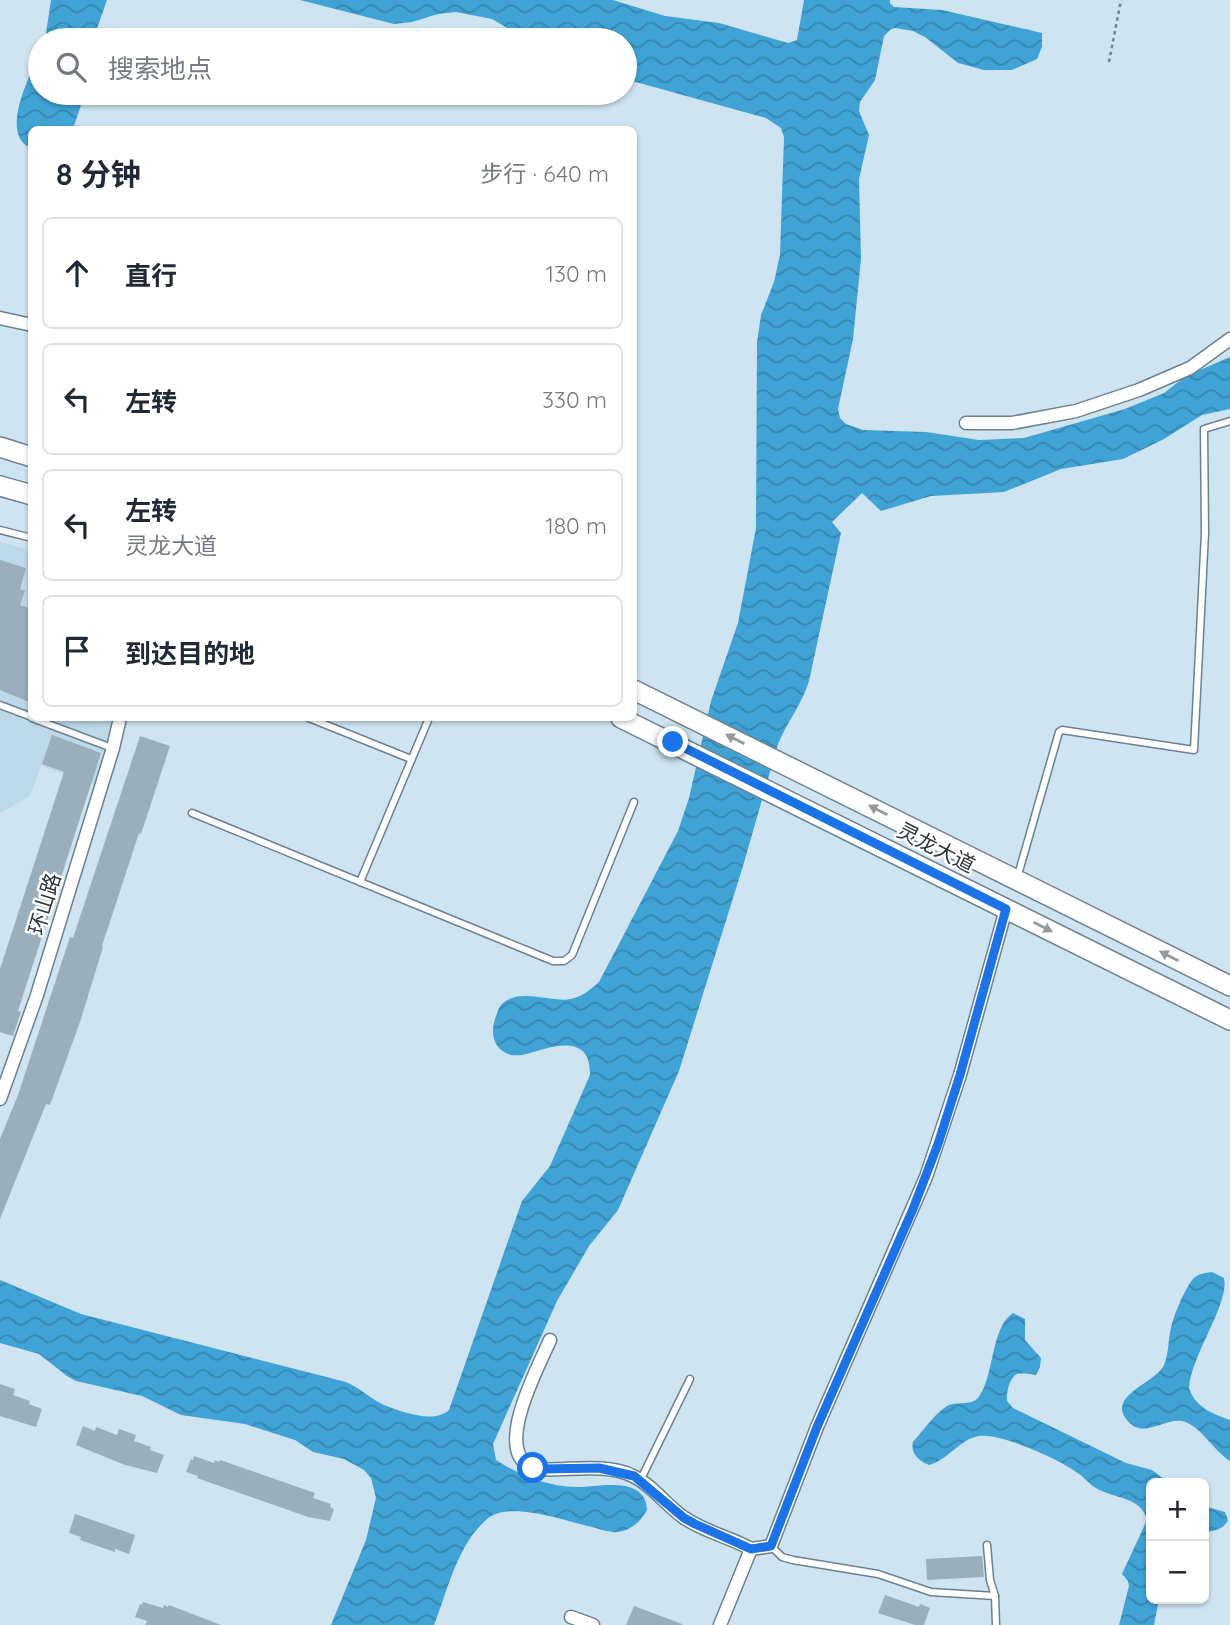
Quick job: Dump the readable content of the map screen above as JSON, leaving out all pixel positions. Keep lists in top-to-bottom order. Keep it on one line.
{"streets":{"main road":["灵龙大道"],"street":["环山路"]},"page":{"search":"搜索地点","heading":["8 分钟","步行 · 640 m"],"list":[["直行","130 m"],["左转","330 m"],["左转","灵龙大道","180 m"],"到达目的地"],"map_buttons":["+","−"]}}
